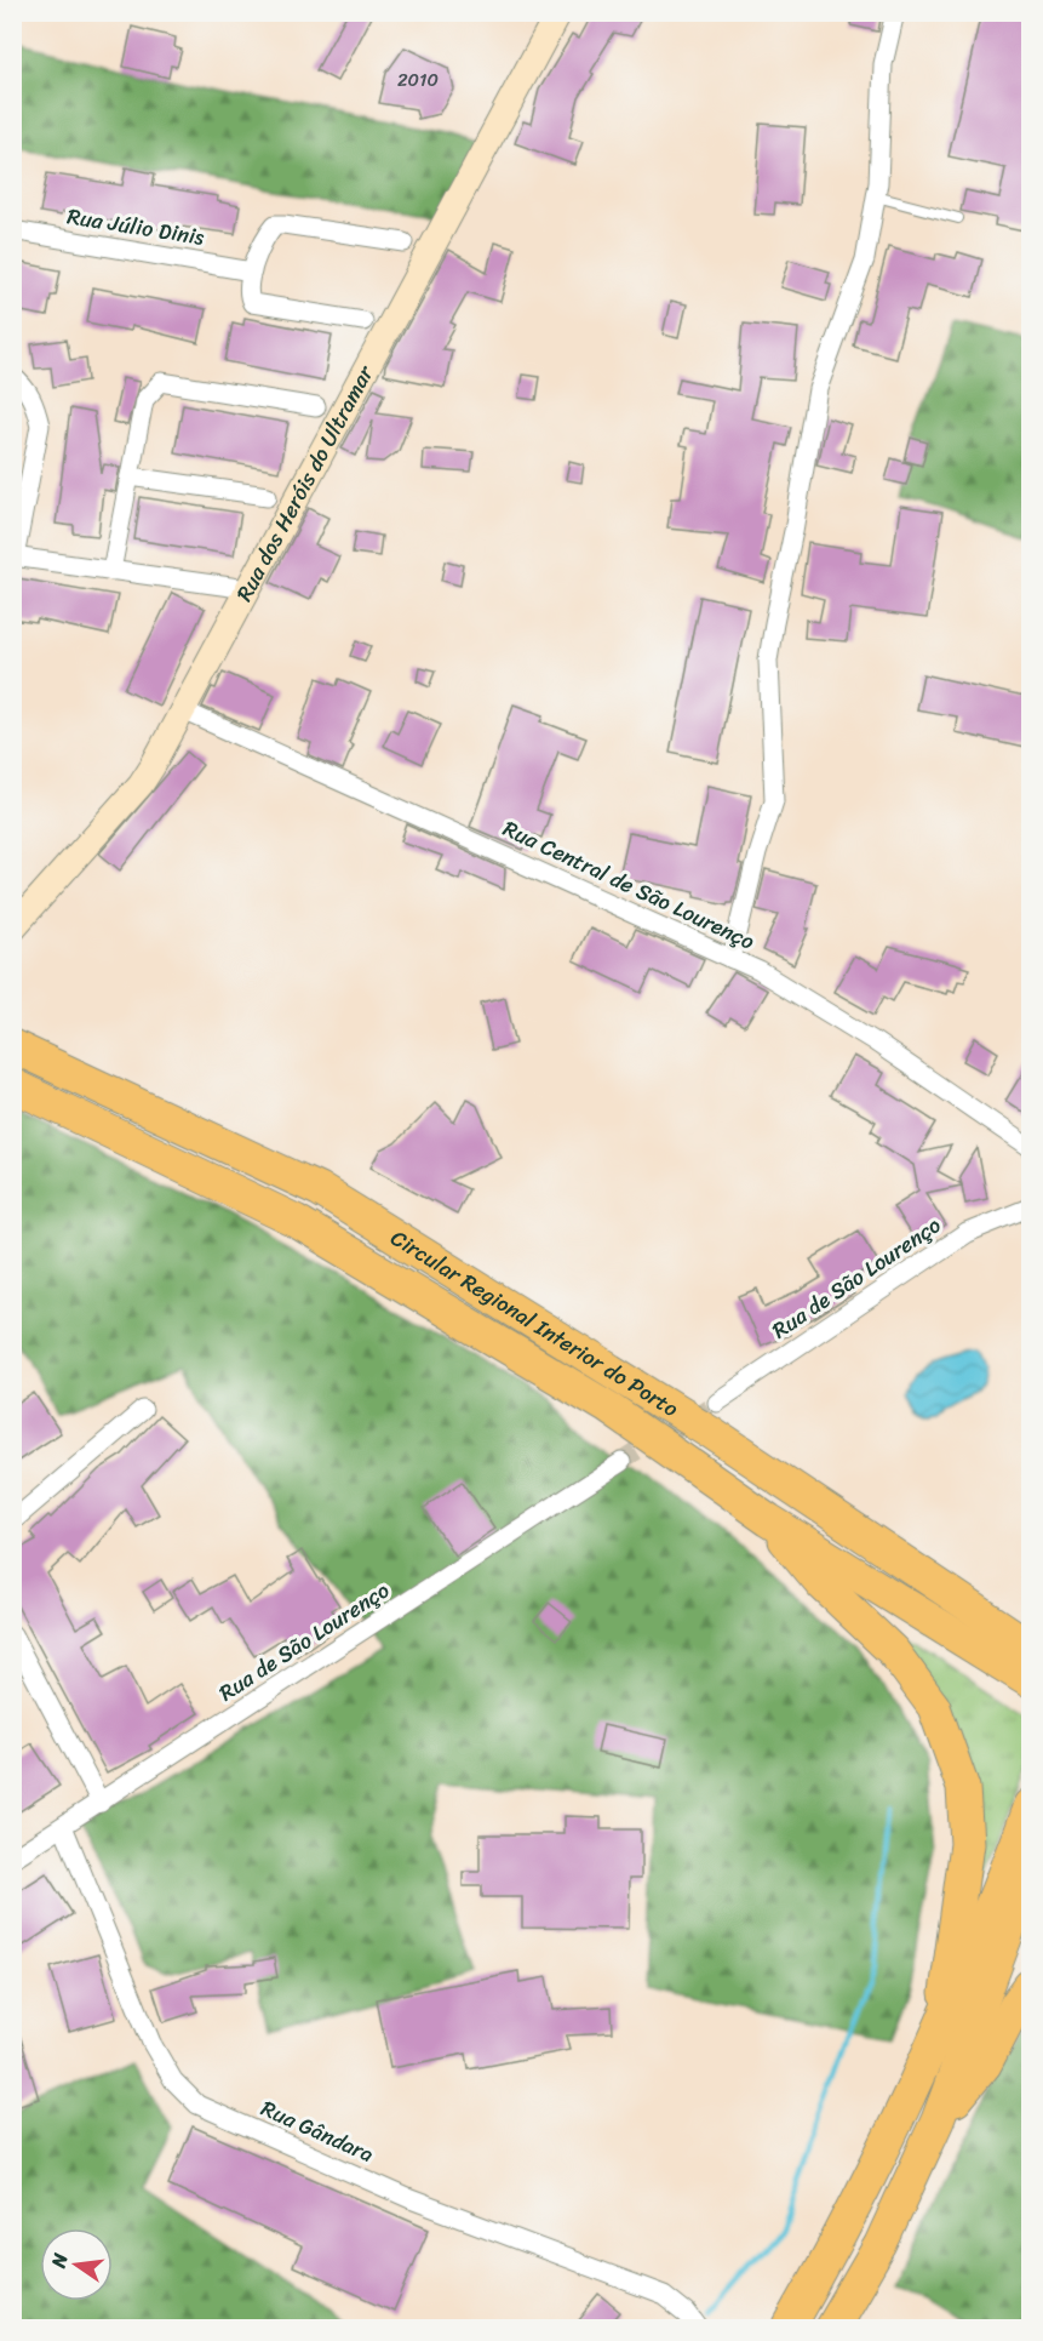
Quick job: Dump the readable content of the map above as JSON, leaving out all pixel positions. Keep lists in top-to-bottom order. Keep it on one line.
{"streets":{"highway":["Circular Regional Interior do Porto"],"street":["Rua Júlio Dinis","Rua dos Heróis do Ultramar","Rua Central de São Lourenço","Rua de São Lourenço","Rua Gândara"]},"crossings":[["Rua dos Heróis do Ultramar","Rua Central de São Lourenço"],["Rua de São Lourenço","Rua Gândara"]],"house_numbers":["2010"],"north":"left"}
